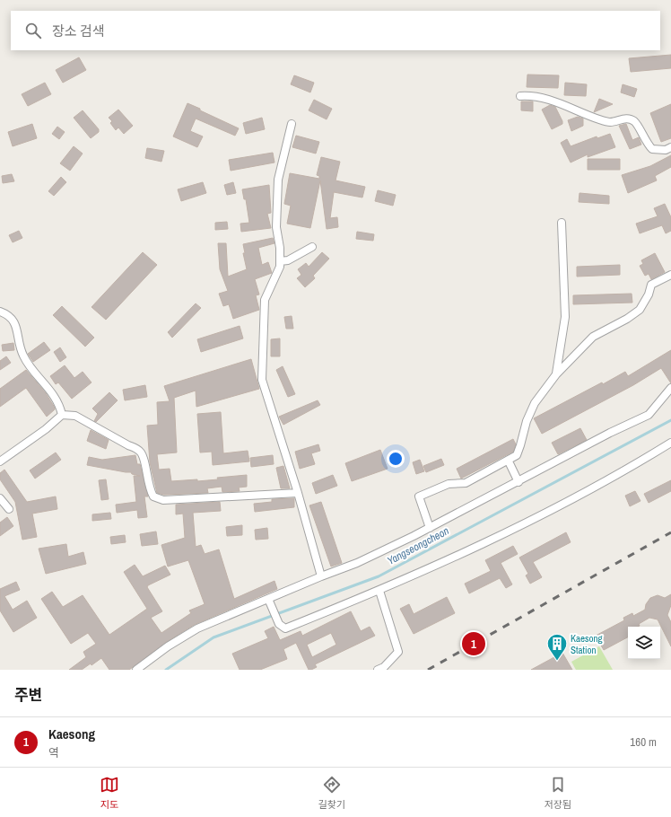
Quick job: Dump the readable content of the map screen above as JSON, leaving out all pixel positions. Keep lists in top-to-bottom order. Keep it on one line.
{"water":["Yangseongcheon"],"places":{"building":["Kaesong Station"]},"page":{"search":"장소 검색","pins":"1","heading":"주변","list":[{"mark":"1","name":"Kaesong","note":"역","value":"160 m"}],"nav":["지도","길찾기","저장됨"]}}
